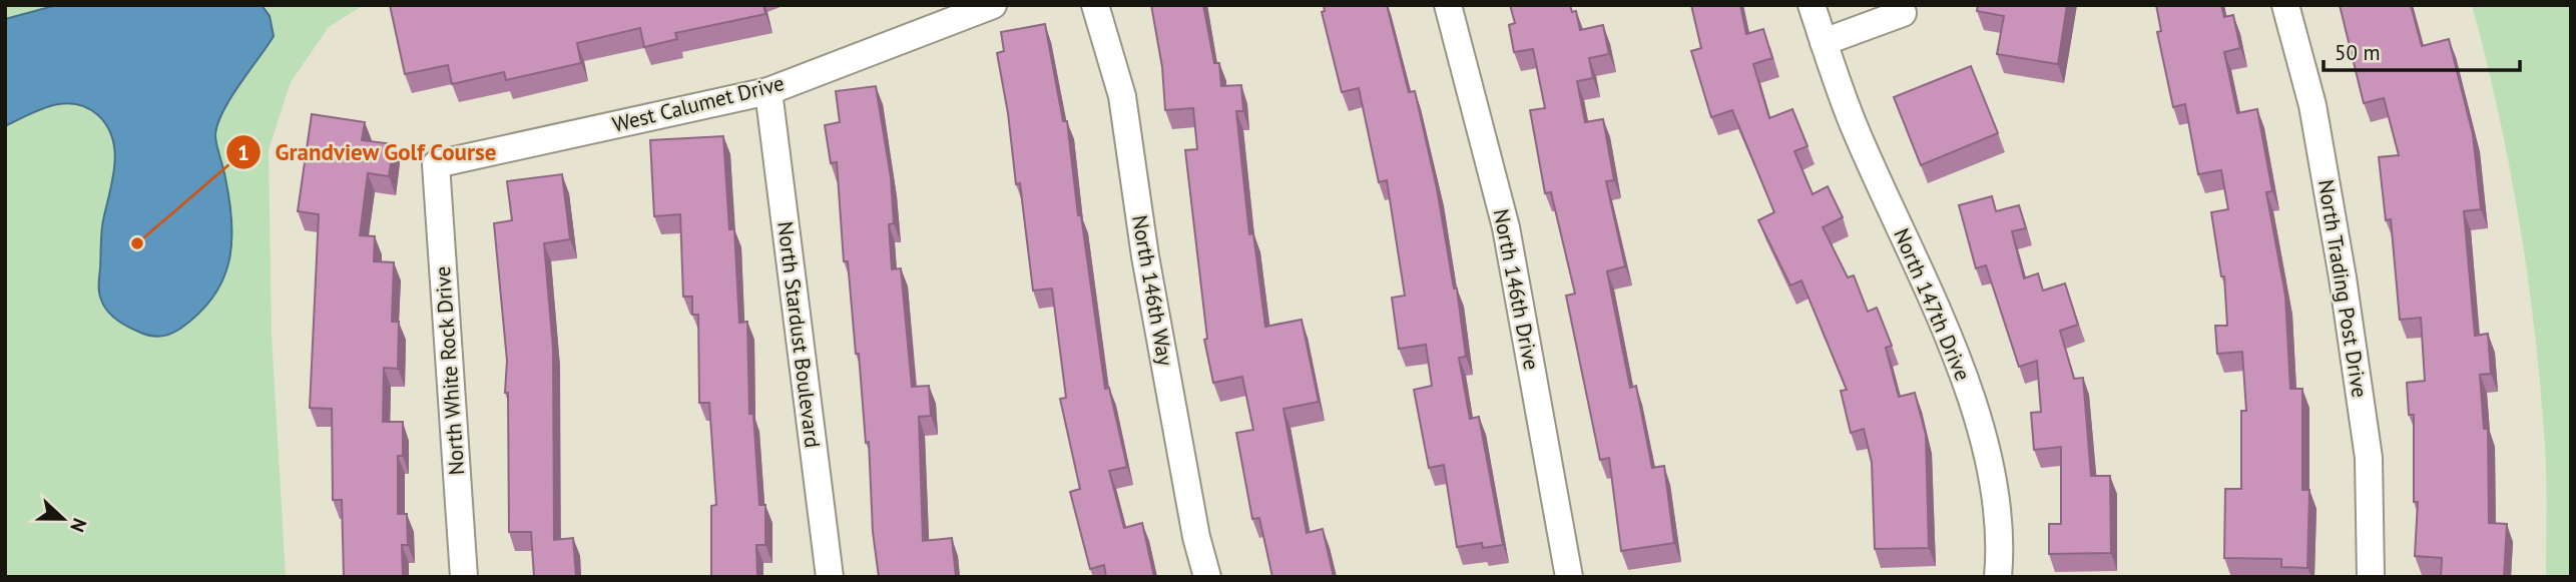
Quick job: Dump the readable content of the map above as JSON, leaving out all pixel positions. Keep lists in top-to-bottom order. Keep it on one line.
{"streets":{"street":["West Calumet Drive","North Trading Post Drive","North 146th Drive","North 146th Way","North 147th Drive","North Stardust Boulevard","North White Rock Drive"]},"crossings":[["West Calumet Drive","North Stardust Boulevard"],["West Calumet Drive","North White Rock Drive"]],"places":["Grandview Golf Course"],"scale_bar":"50 m","north":"right"}
